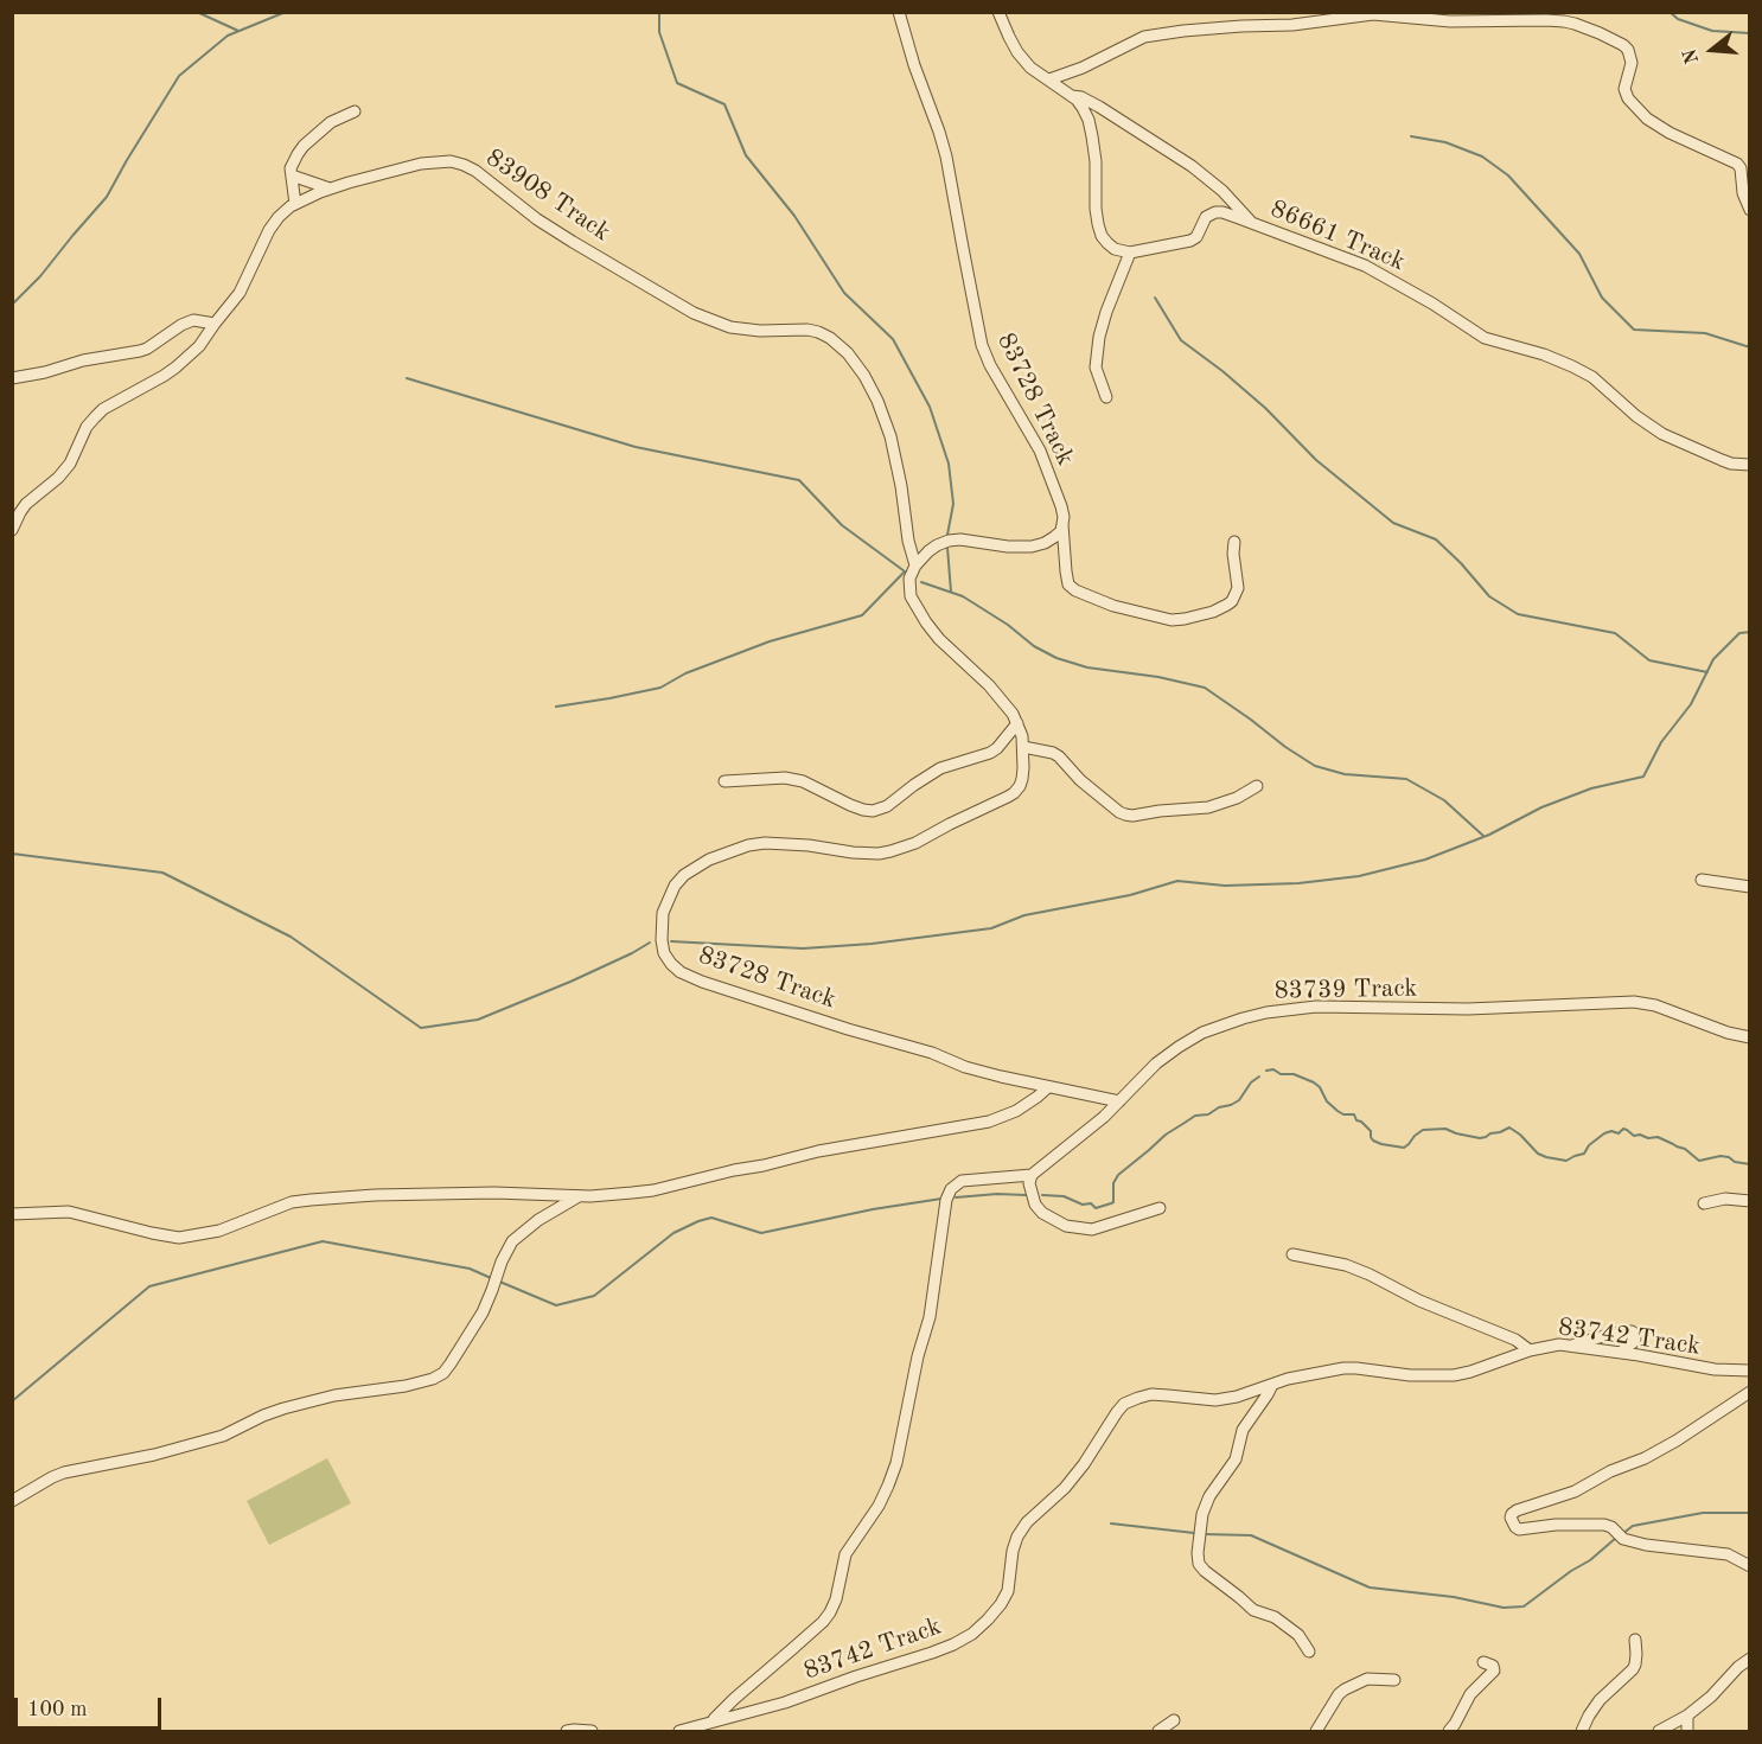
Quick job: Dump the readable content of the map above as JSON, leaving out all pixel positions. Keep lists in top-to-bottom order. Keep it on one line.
{"streets":{"street":["83908 Track","86661 Track","83728 Track","83739 Track","83742 Track"]},"crossings":[["83908 Track","83728 Track"],["83728 Track","83739 Track"]],"scale_bar":"100 m","north":"left"}
